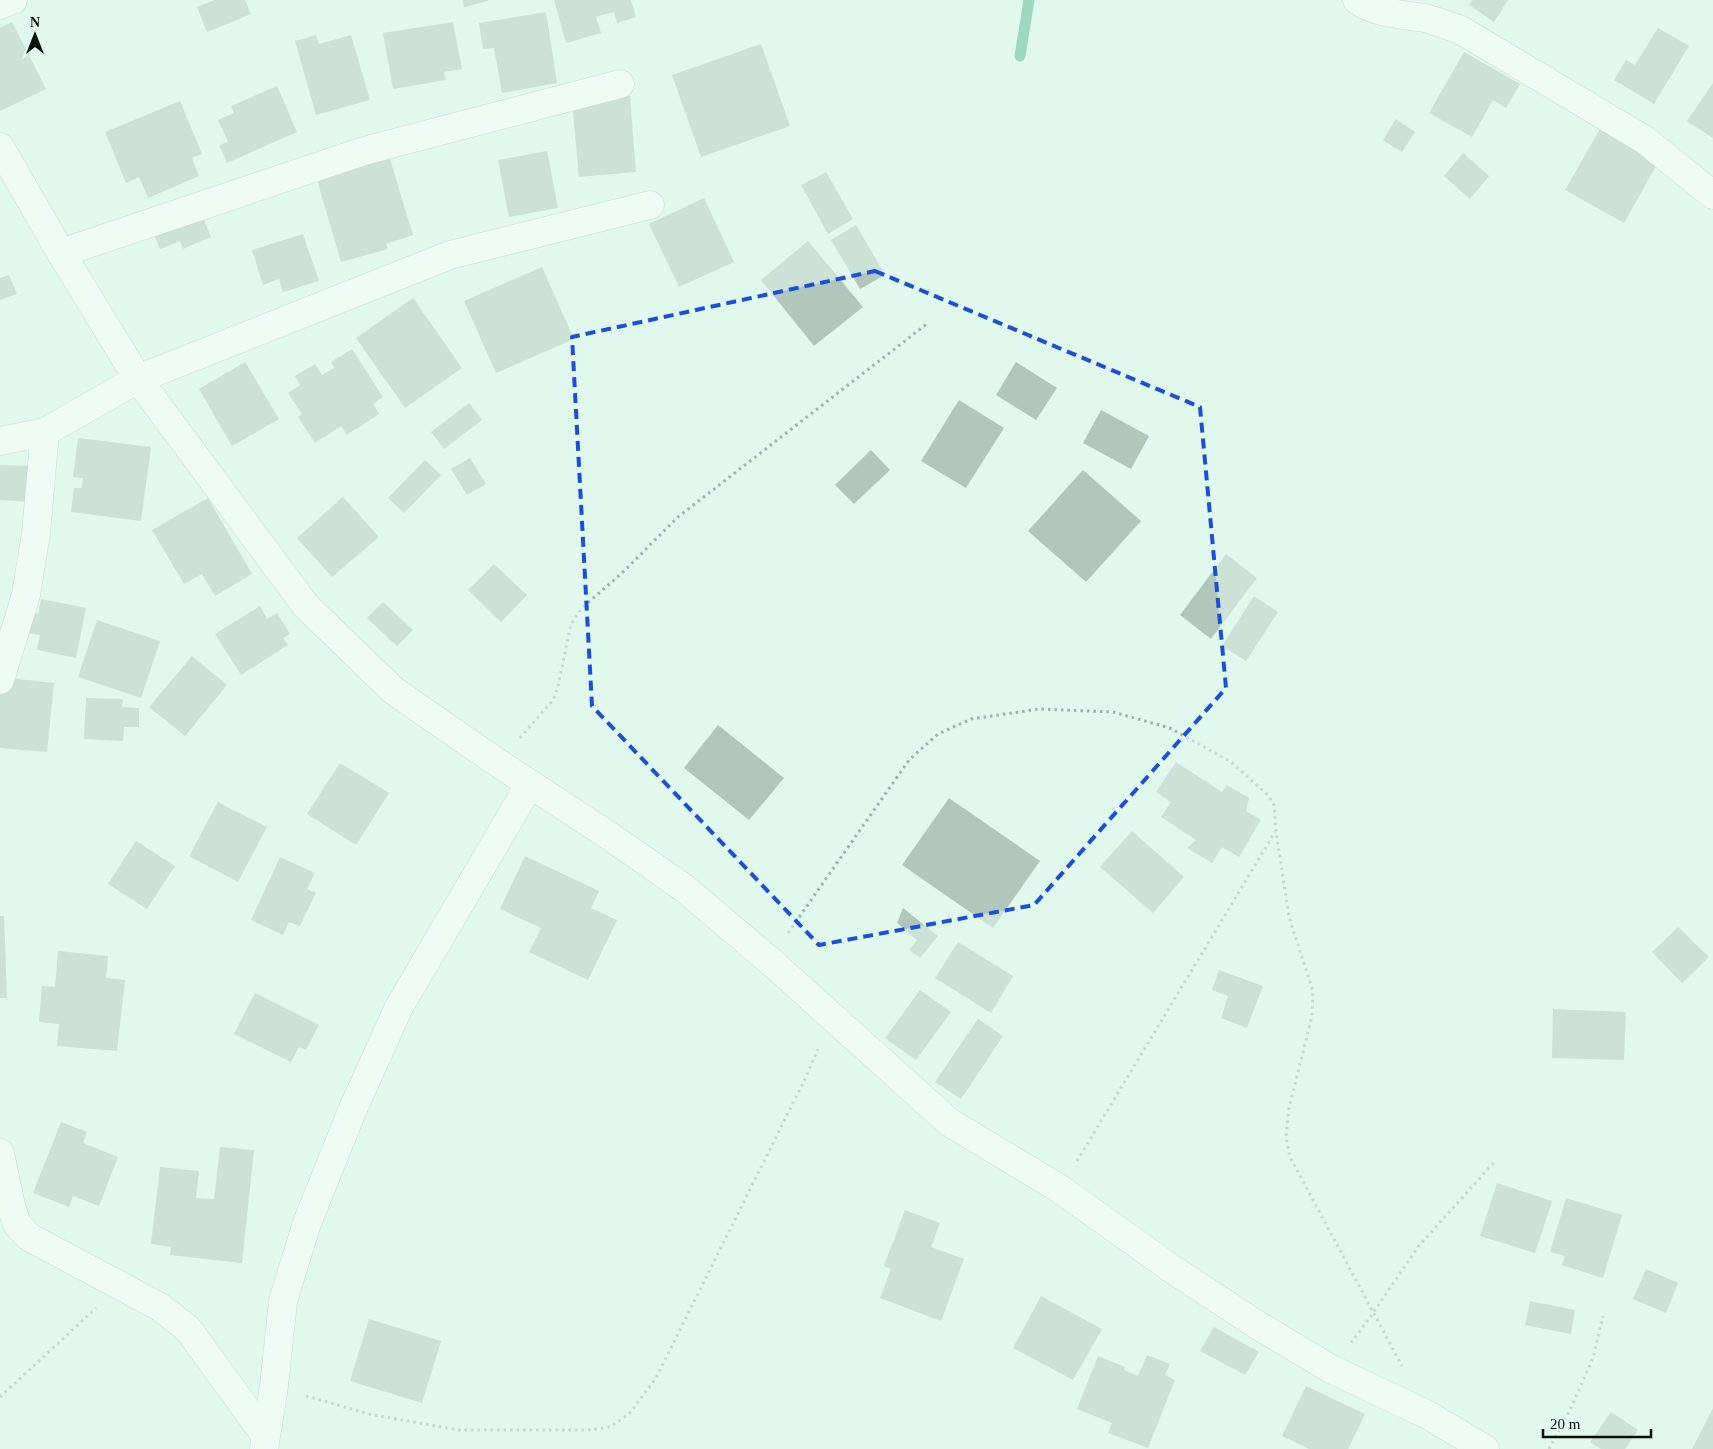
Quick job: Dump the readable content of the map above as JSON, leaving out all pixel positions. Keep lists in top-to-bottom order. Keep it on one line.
{"scale_bar":"20 m","north":"top"}
